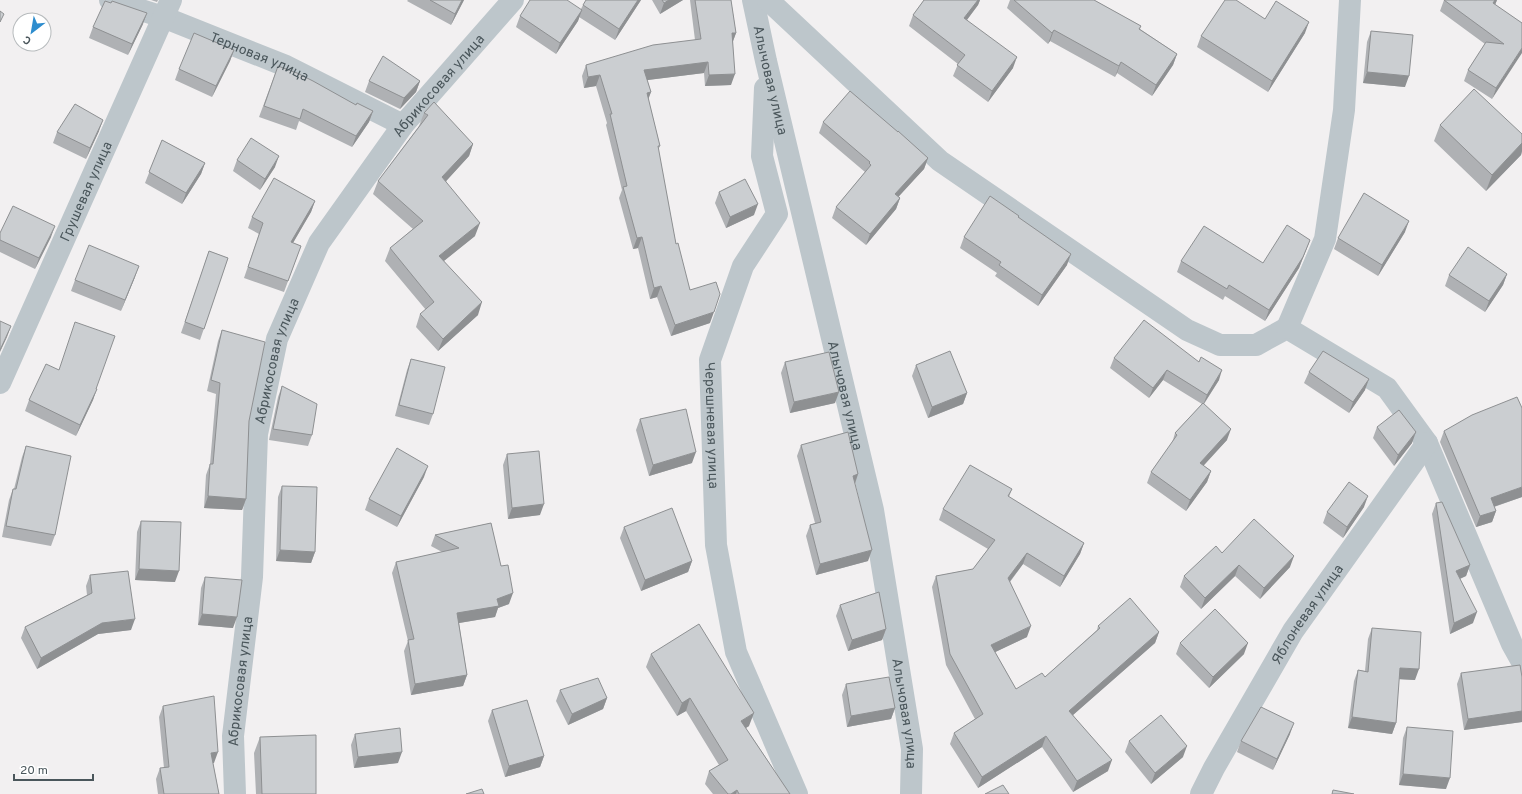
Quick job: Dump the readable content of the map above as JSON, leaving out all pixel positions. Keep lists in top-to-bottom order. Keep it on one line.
{"streets":{"street":["Терновая улица","Алычовая улица","Абрикосовая улица","Грушевая улица","Черешневая улица","Яблоневая улица"]},"crossings":[["Терновая улица","Абрикосовая улица"],["Терновая улица","Грушевая улица"],["Алычовая улица","Черешневая улица"]],"scale_bar":"20 m","north":"bottom left"}
